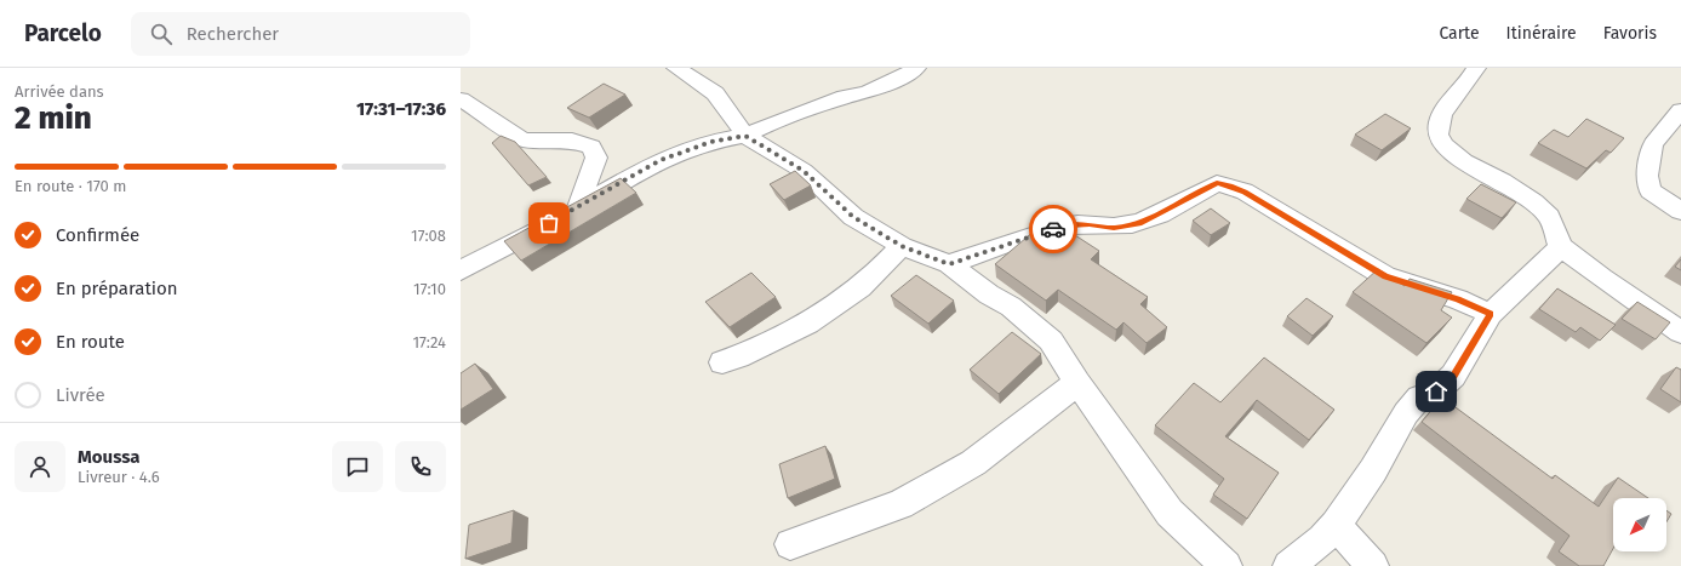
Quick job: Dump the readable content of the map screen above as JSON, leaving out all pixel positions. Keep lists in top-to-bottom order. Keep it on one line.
{"north":"bottom left","page":{"header":"Parcelo","search":"Rechercher","nav":["Carte","Itinéraire","Favoris"],"heading":["2 min","Arrivée dans","17:31–17:36"],"panel":["Moussa","Livreur · 4.6"],"bar":"En route · 170 m","list":[["Confirmée","17:08"],["En préparation","17:10"],["En route","17:24"],"Livrée"]}}
